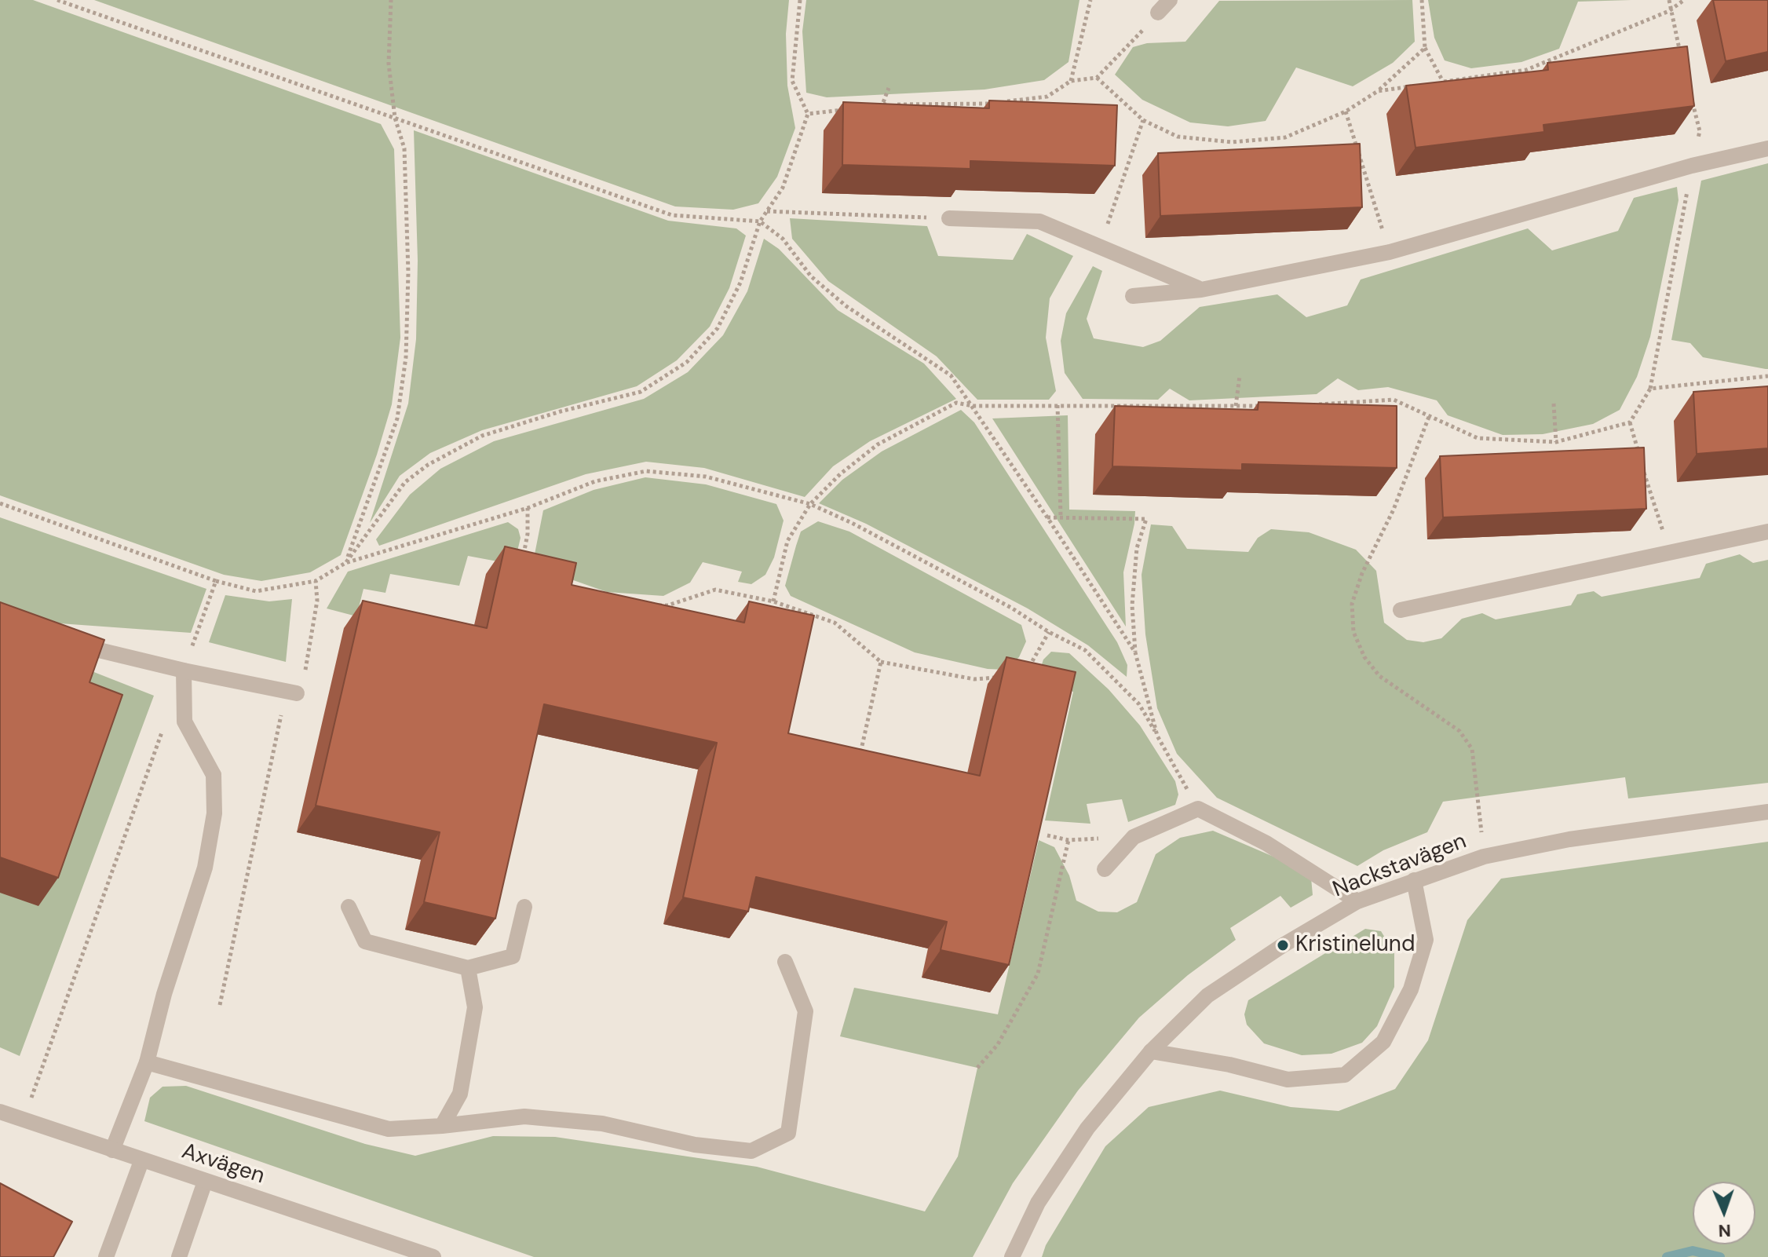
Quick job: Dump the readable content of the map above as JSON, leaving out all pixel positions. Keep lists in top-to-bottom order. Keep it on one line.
{"streets":{"street":["Nackstavägen","Axvägen"]},"places":["Kristinelund"],"north":"bottom"}
